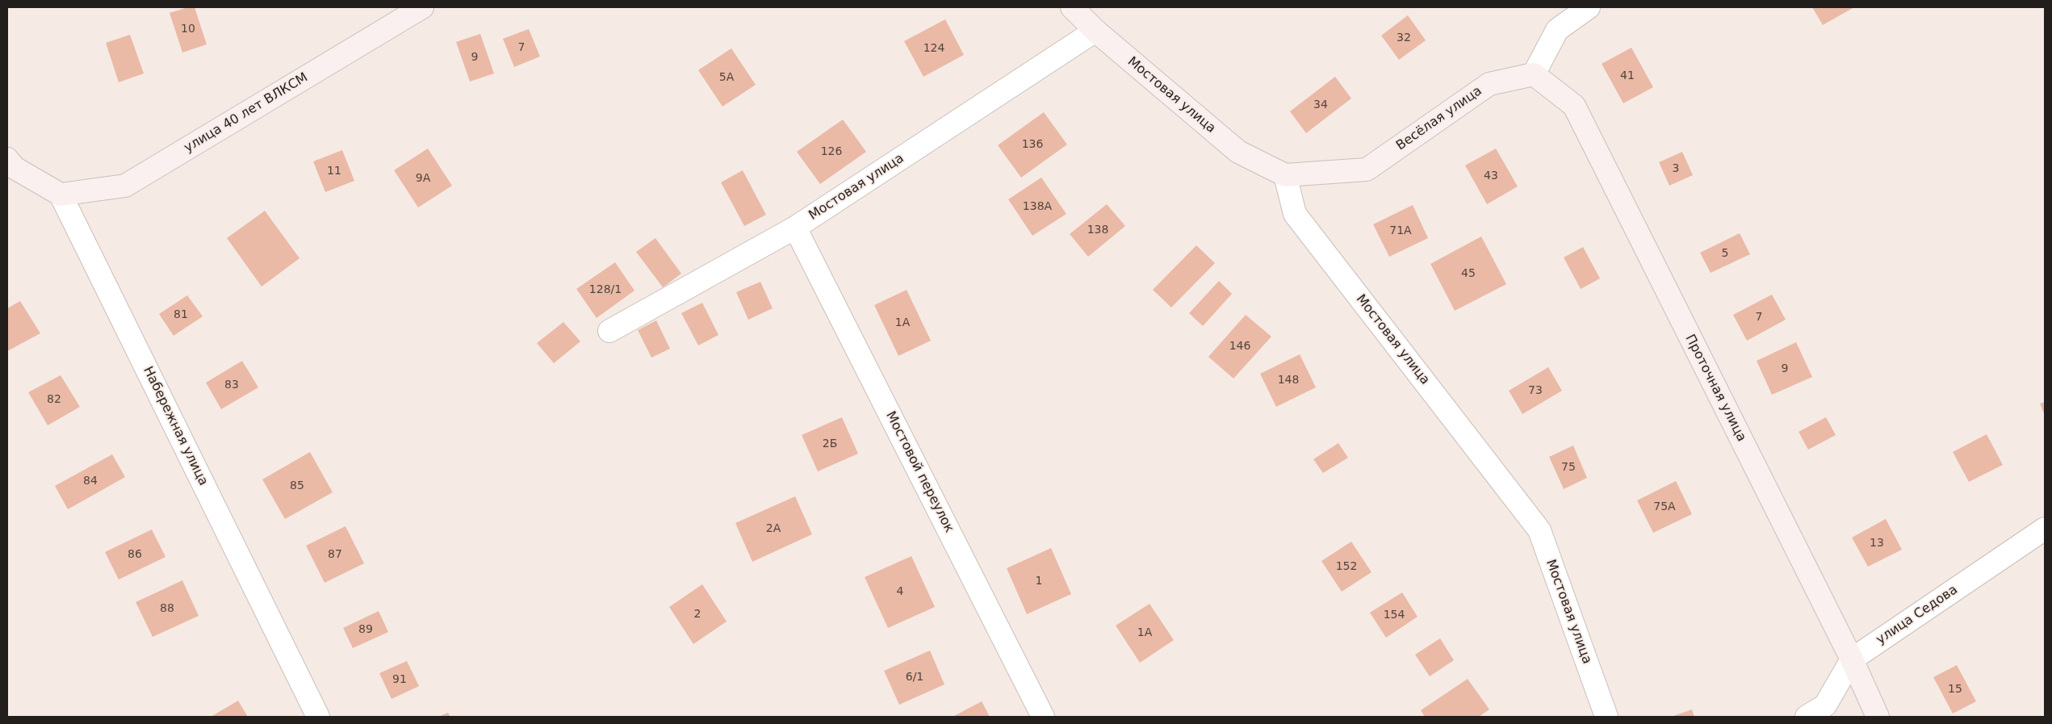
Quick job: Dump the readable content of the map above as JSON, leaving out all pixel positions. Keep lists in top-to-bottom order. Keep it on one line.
{"streets":{"street":["Мостовая улица","улица 40 лет ВЛКСМ","Весёлая улица","Проточная улица","Набережная улица","Мостовой переулок","улица Седова"]},"crossings":[["Мостовая улица","Весёлая улица"],["Мостовая улица","Мостовой переулок"],["улица 40 лет ВЛКСМ","Набережная улица"],["Весёлая улица","Проточная улица"],["Проточная улица","улица Седова"]],"house_numbers":["10","32","7","124","9","41","5А","34","136","126","3","11","43","9А","138А","138","71А","5","45","128/1","81","7","1А","146","9","148","83","73","82","2Б","75","84","85","75А","2А","13","86","87","152","1","4","88","2","154","89","1А","6/1","91","15"]}
